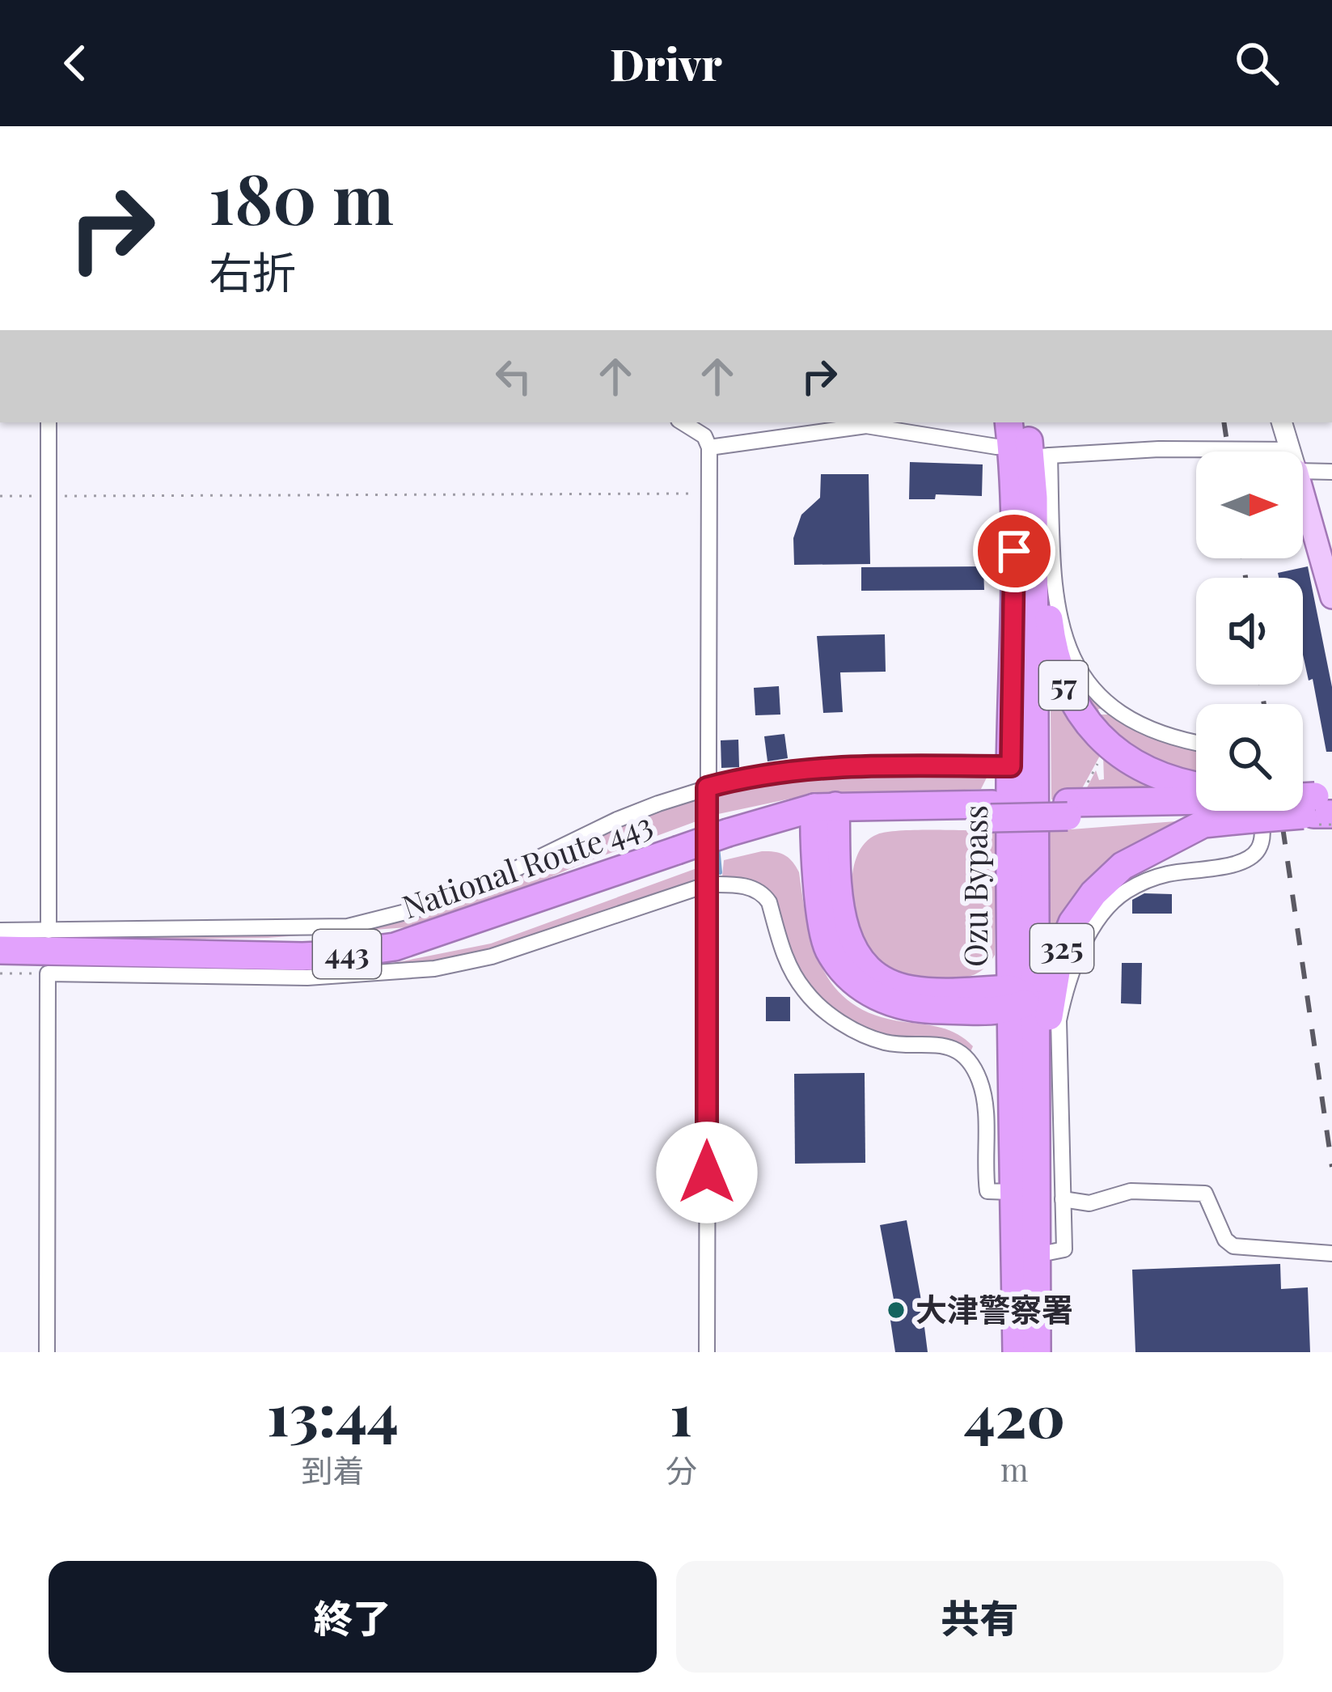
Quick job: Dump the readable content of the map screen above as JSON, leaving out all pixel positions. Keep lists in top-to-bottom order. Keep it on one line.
{"streets":{"highway":["57","National Route 443","Ozu Bypass","325","443"]},"crossings":[["57","Ozu Bypass"],["National Route 443","325"],["Ozu Bypass","325"]],"places":["大津警察署"],"north":"right","page":{"header":"Drivr","turn":["180 m","右折"],"eta":["13:44","到着","1","分","420","m"],"buttons":["終了","共有"]}}
